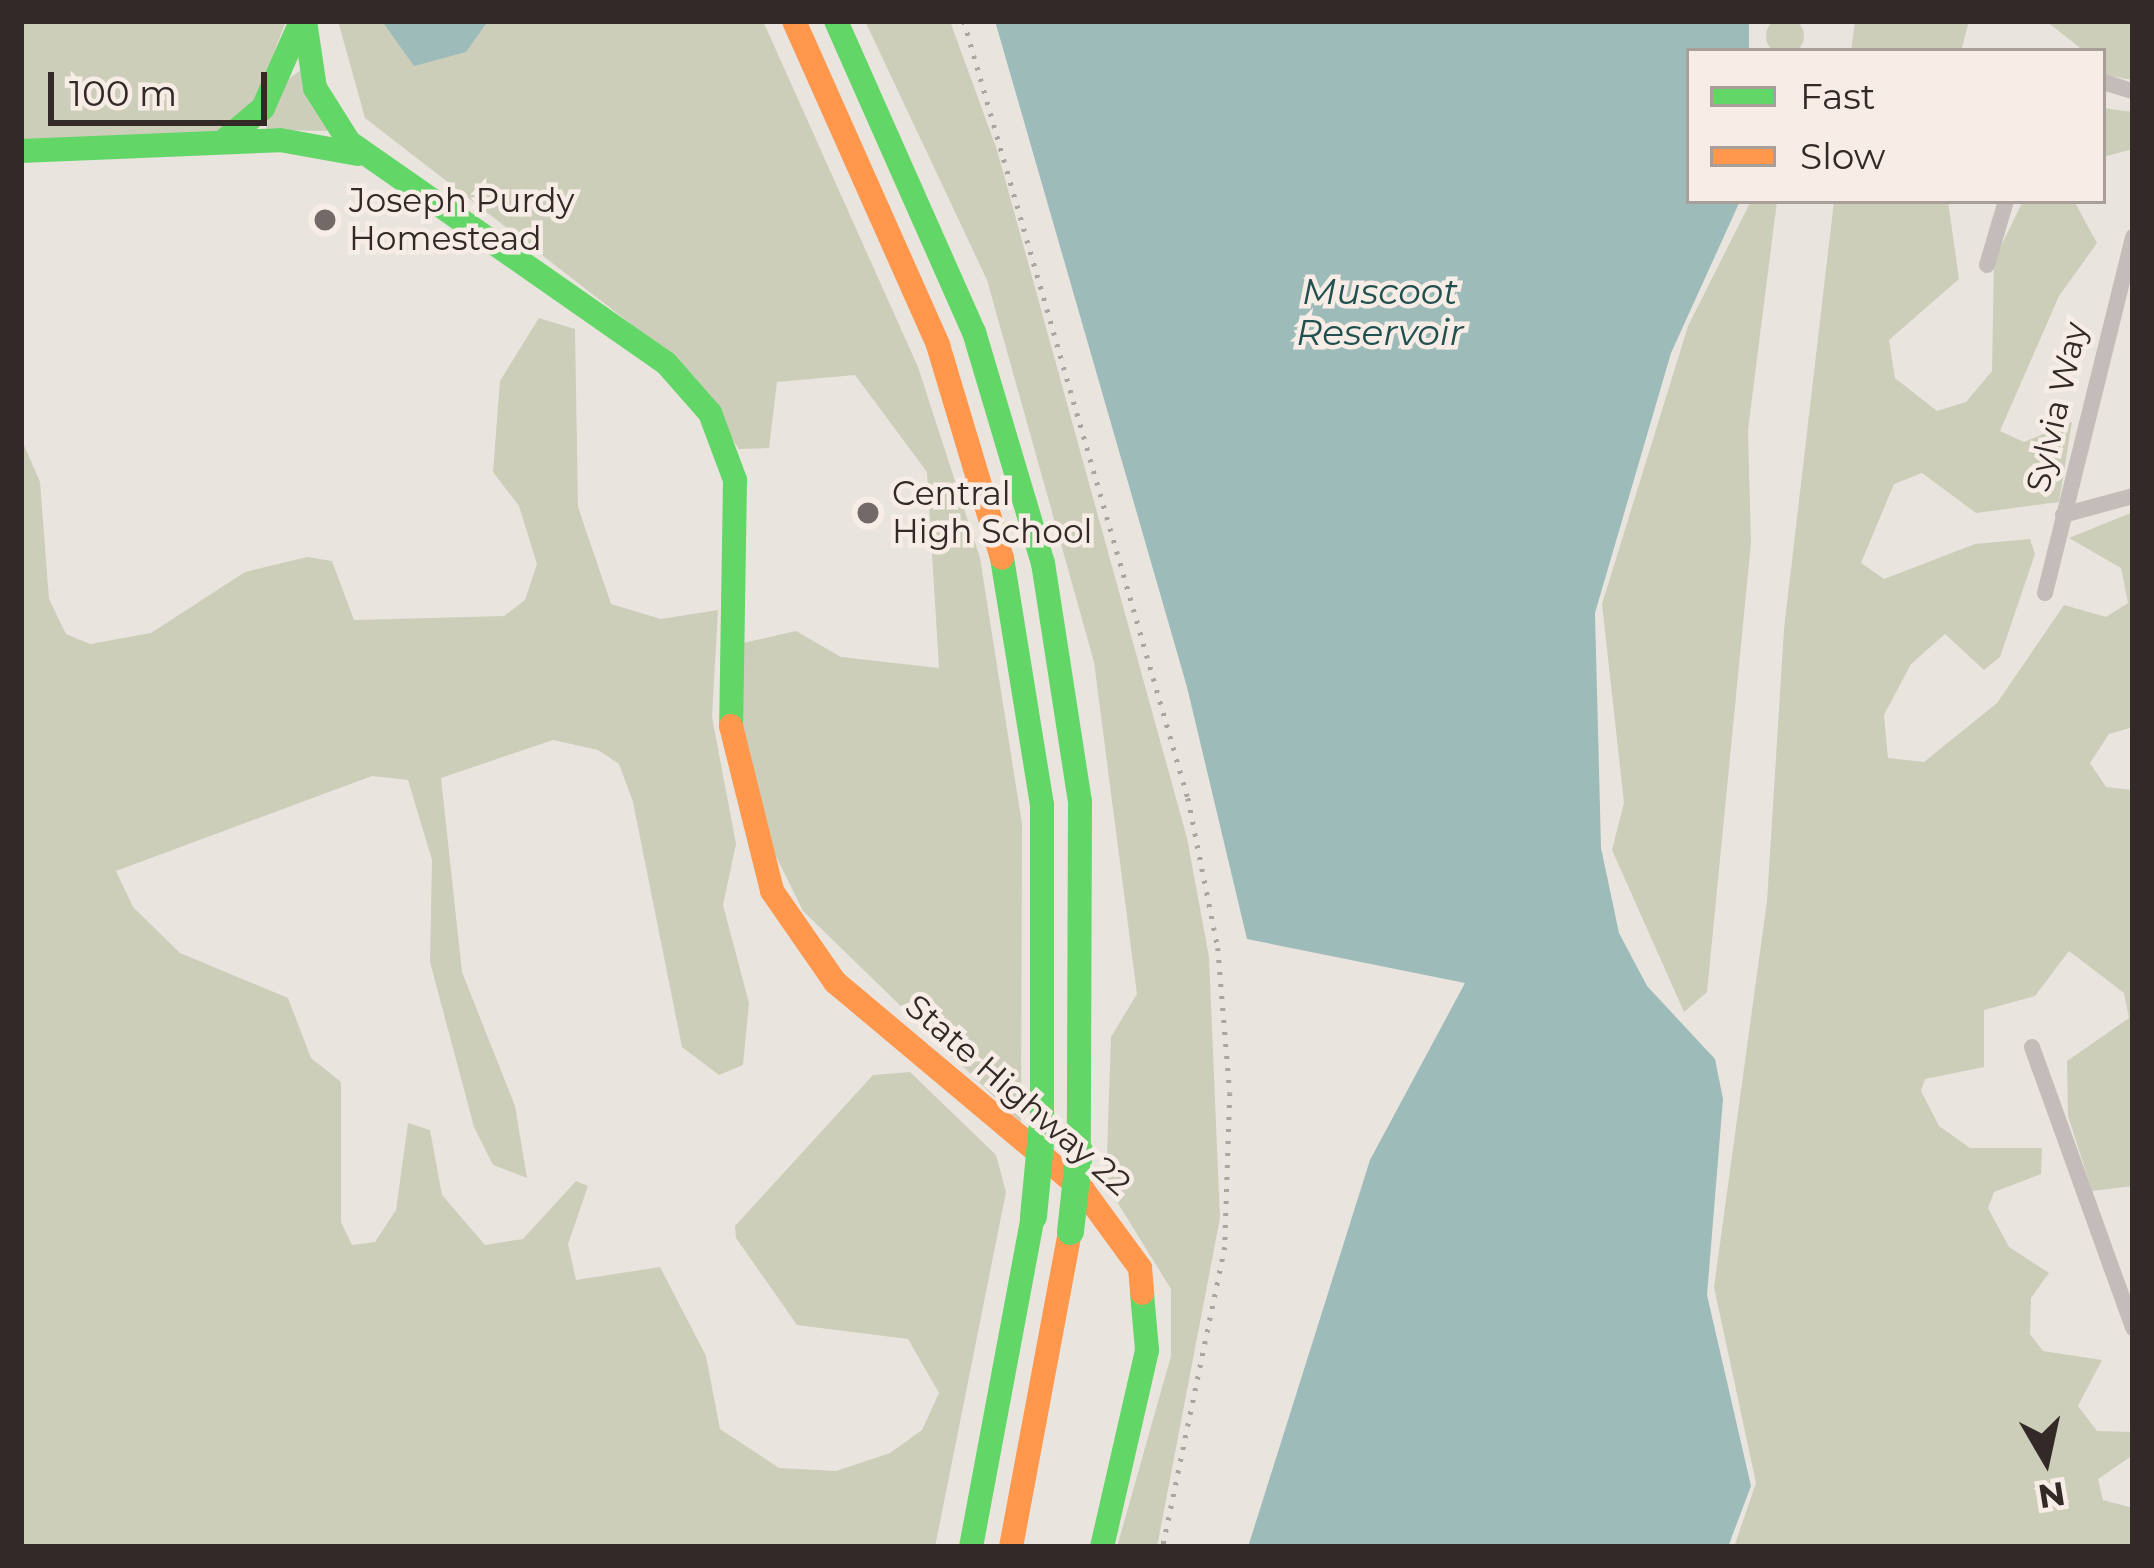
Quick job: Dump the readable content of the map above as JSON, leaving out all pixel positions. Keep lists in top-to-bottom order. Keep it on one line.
{"streets":{"main road":["State Highway 22"],"street":["Sylvia Way"]},"water":["Muscoot Reservoir"],"places":["Joseph Purdy Homestead","Central High School"],"legend":["Fast","Slow"],"scale_bar":"100 m","north":"bottom"}
